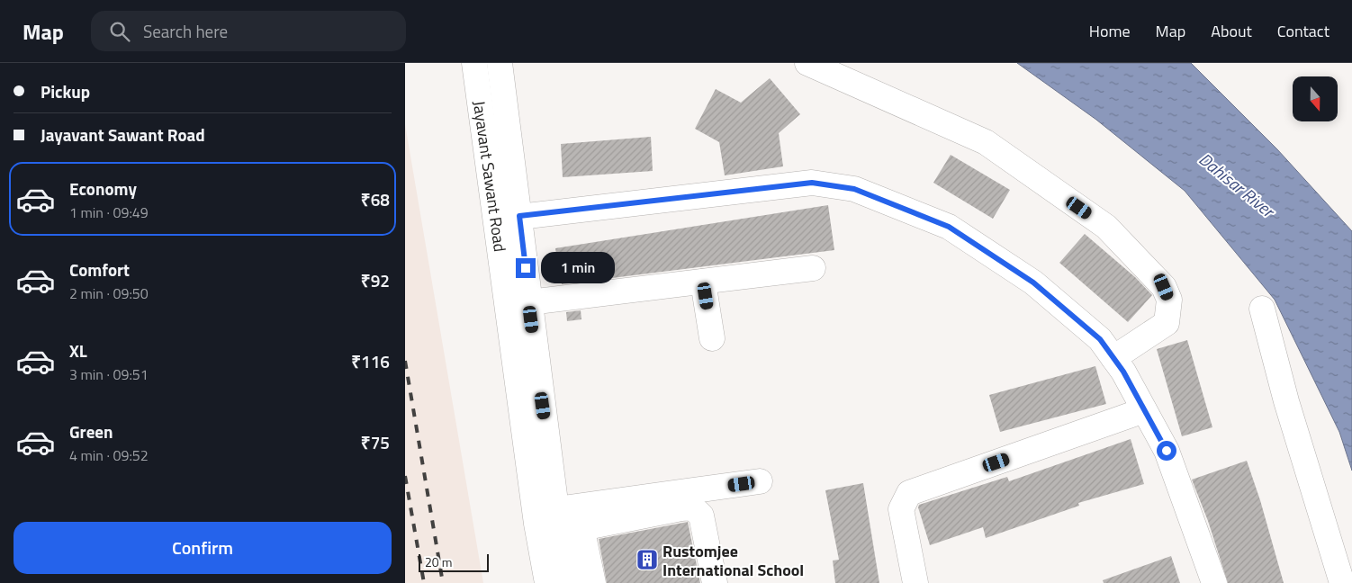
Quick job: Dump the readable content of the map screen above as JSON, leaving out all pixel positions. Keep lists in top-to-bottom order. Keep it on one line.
{"streets":{"street":["Jayavant Sawant Road"]},"water":["Dahisar River"],"places":{"building":["Rustomjee International School"]},"scale_bar":"20 m","north":"bottom","page":{"header":"Map","search":"Search here","nav":["Home","Map","About","Contact"],"banner":["Pickup","Jayavant Sawant Road"],"list":[{"name":"Economy","note":"1 min · 09:49","value":"₹68"},{"name":"Comfort","note":"2 min · 09:50","value":"₹92"},{"name":"XL","note":"3 min · 09:51","value":"₹116"},{"name":"Green","note":"4 min · 09:52","value":"₹75"}],"bubble":"1 min","buttons":"Confirm","scale":"20 m"}}
